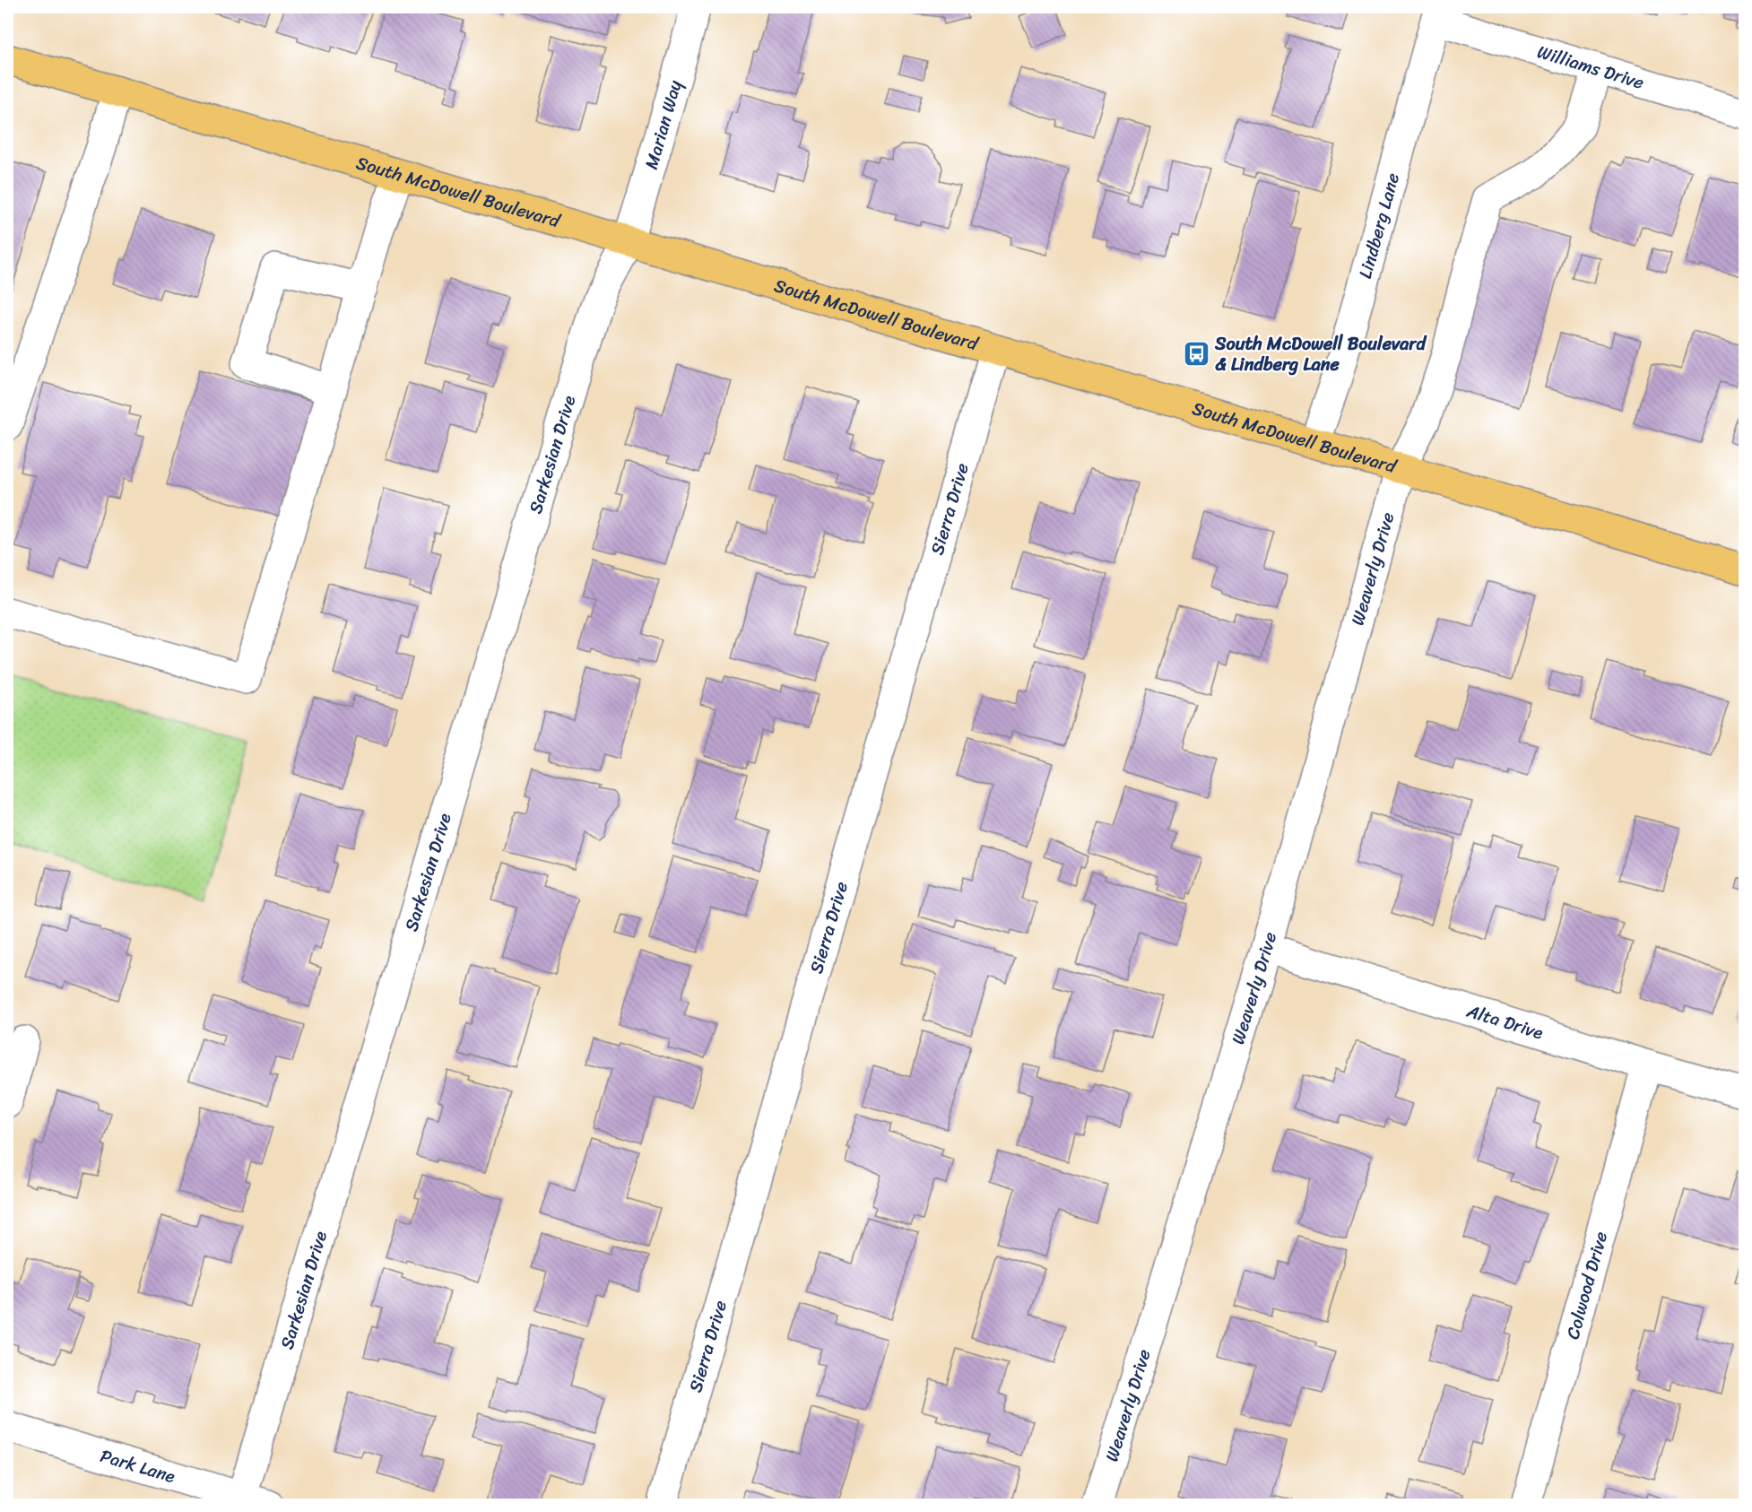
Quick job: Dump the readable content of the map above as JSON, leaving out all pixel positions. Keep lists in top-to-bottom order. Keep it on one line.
{"streets":{"main road":["South McDowell Boulevard"],"street":["Williams Drive","Marian Way","Lindberg Lane","Sarkesian Drive","Sierra Drive","Weaverly Drive","Alta Drive","Colwood Drive","Park Lane"]},"crossings":[["Williams Drive","Lindberg Lane"],["Williams Drive","Weaverly Drive"],["Marian Way","South McDowell Boulevard"],["Marian Way","Sarkesian Drive"],["South McDowell Boulevard","Lindberg Lane"],["South McDowell Boulevard","Sarkesian Drive"],["South McDowell Boulevard","Sierra Drive"],["South McDowell Boulevard","Weaverly Drive"],["Sarkesian Drive","Park Lane"],["Weaverly Drive","Alta Drive"],["Alta Drive","Colwood Drive"]],"places":{"bus stop":["South McDowell Boulevard & Lindberg Lane"]}}
